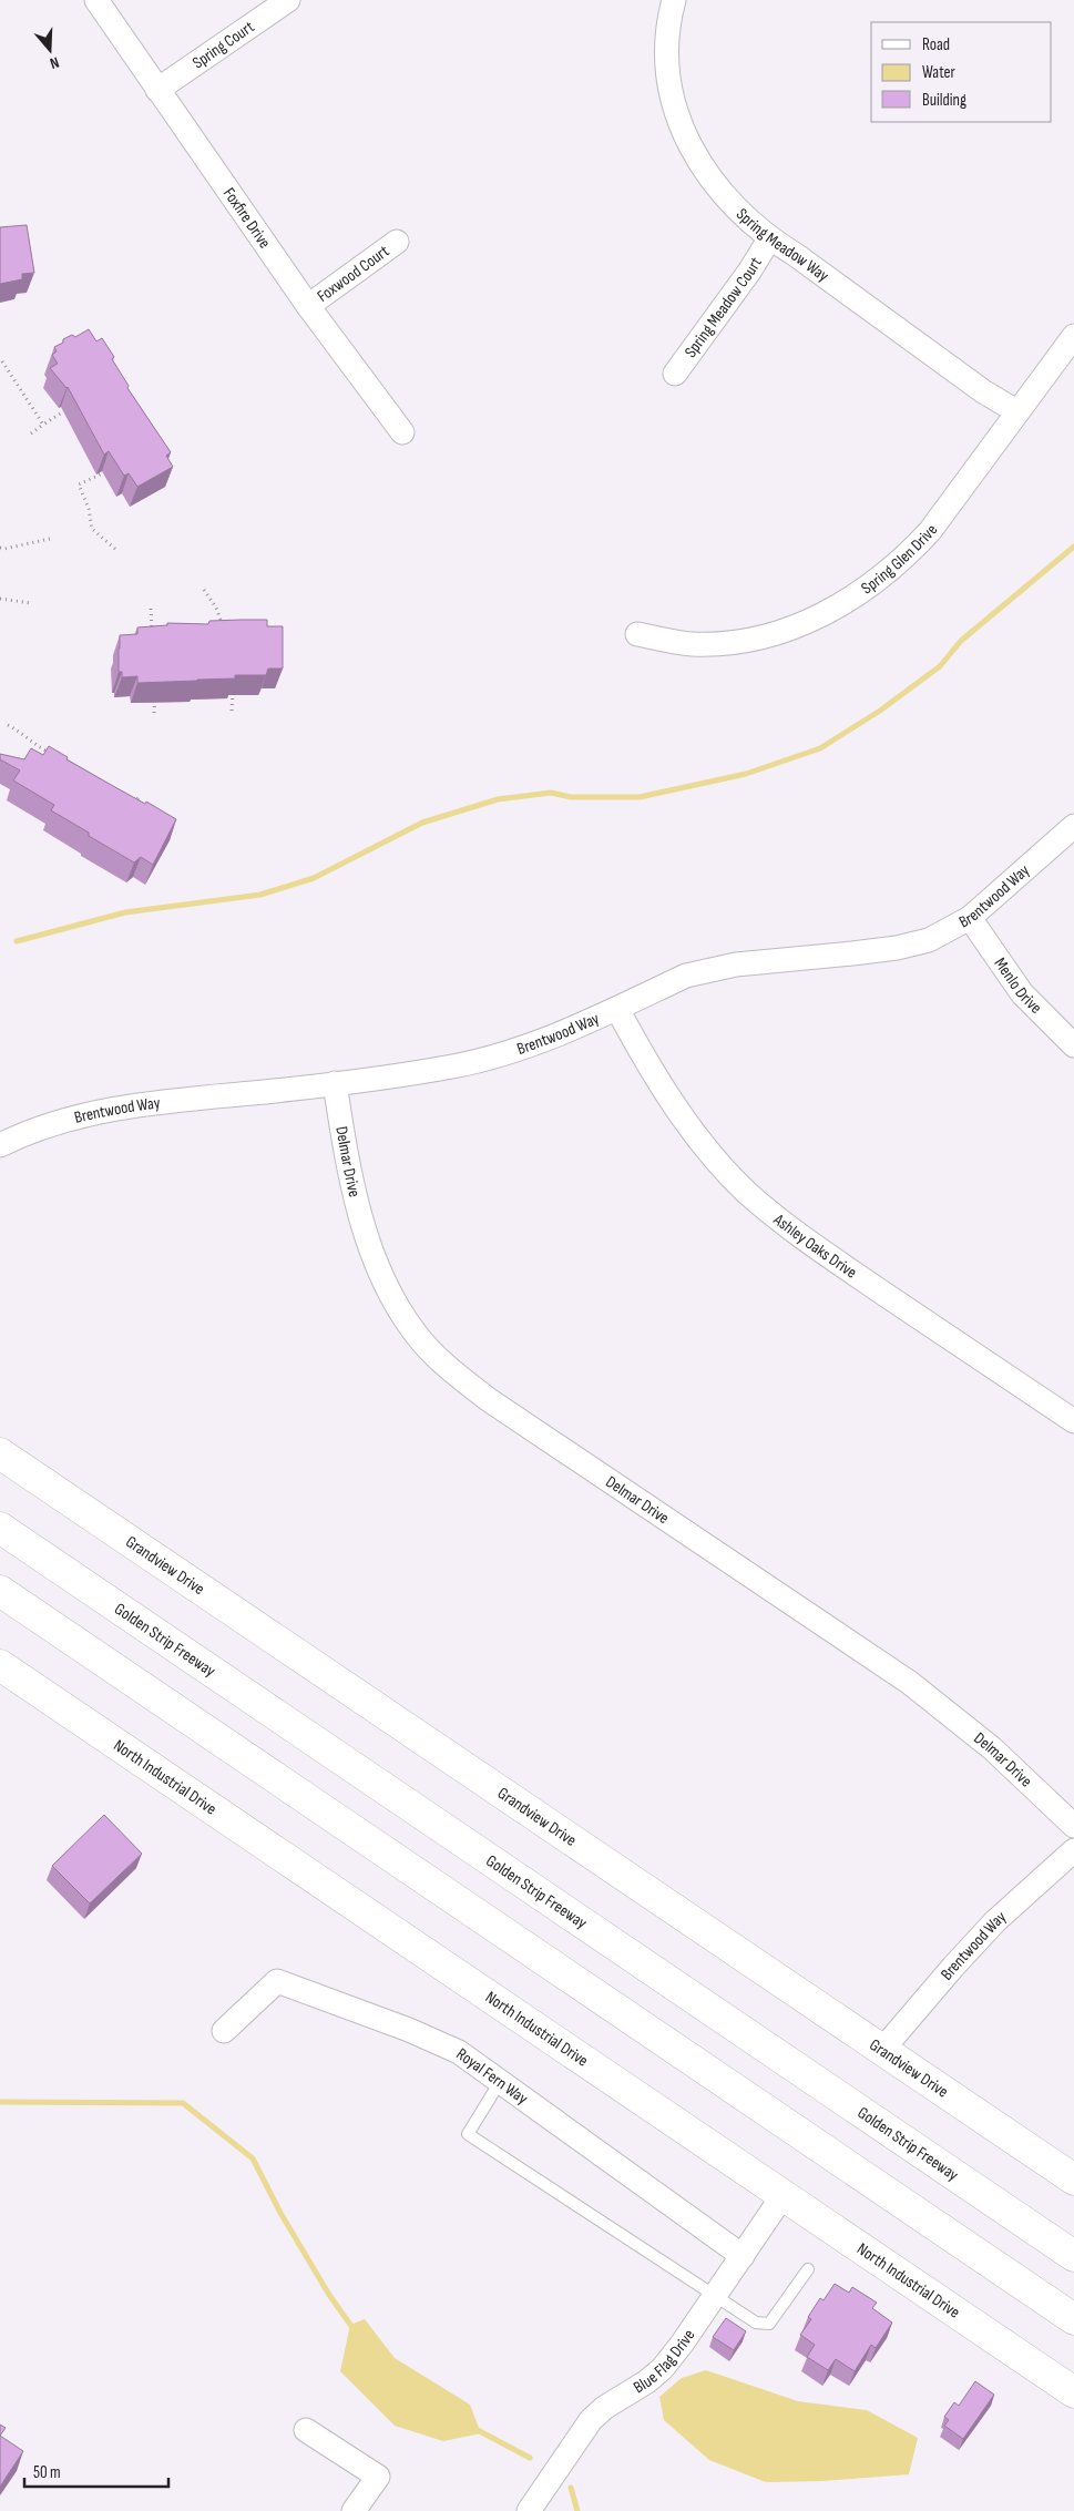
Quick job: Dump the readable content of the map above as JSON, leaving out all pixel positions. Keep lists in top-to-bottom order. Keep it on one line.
{"streets":{"main road":["Grandview Drive","Golden Strip Freeway","North Industrial Drive"],"street":["Spring Court","Foxfire Drive","Spring Meadow Way","Foxwood Court","Spring Meadow Court","Spring Glen Drive","Brentwood Way","Menlo Drive","Delmar Drive","Ashley Oaks Drive","Royal Fern Way","Blue Flag Drive"]},"crossings":[["Spring Court","Foxfire Drive"],["Foxfire Drive","Foxwood Court"],["Spring Meadow Way","Spring Meadow Court"],["Spring Meadow Way","Spring Glen Drive"],["Brentwood Way","Menlo Drive"],["Brentwood Way","Delmar Drive"],["Brentwood Way","Ashley Oaks Drive"],["Brentwood Way","Grandview Drive"],["North Industrial Drive","Blue Flag Drive"],["Royal Fern Way","Blue Flag Drive"]],"legend":["Road","Water","Building"],"scale_bar":"50 m","north":"bottom"}
